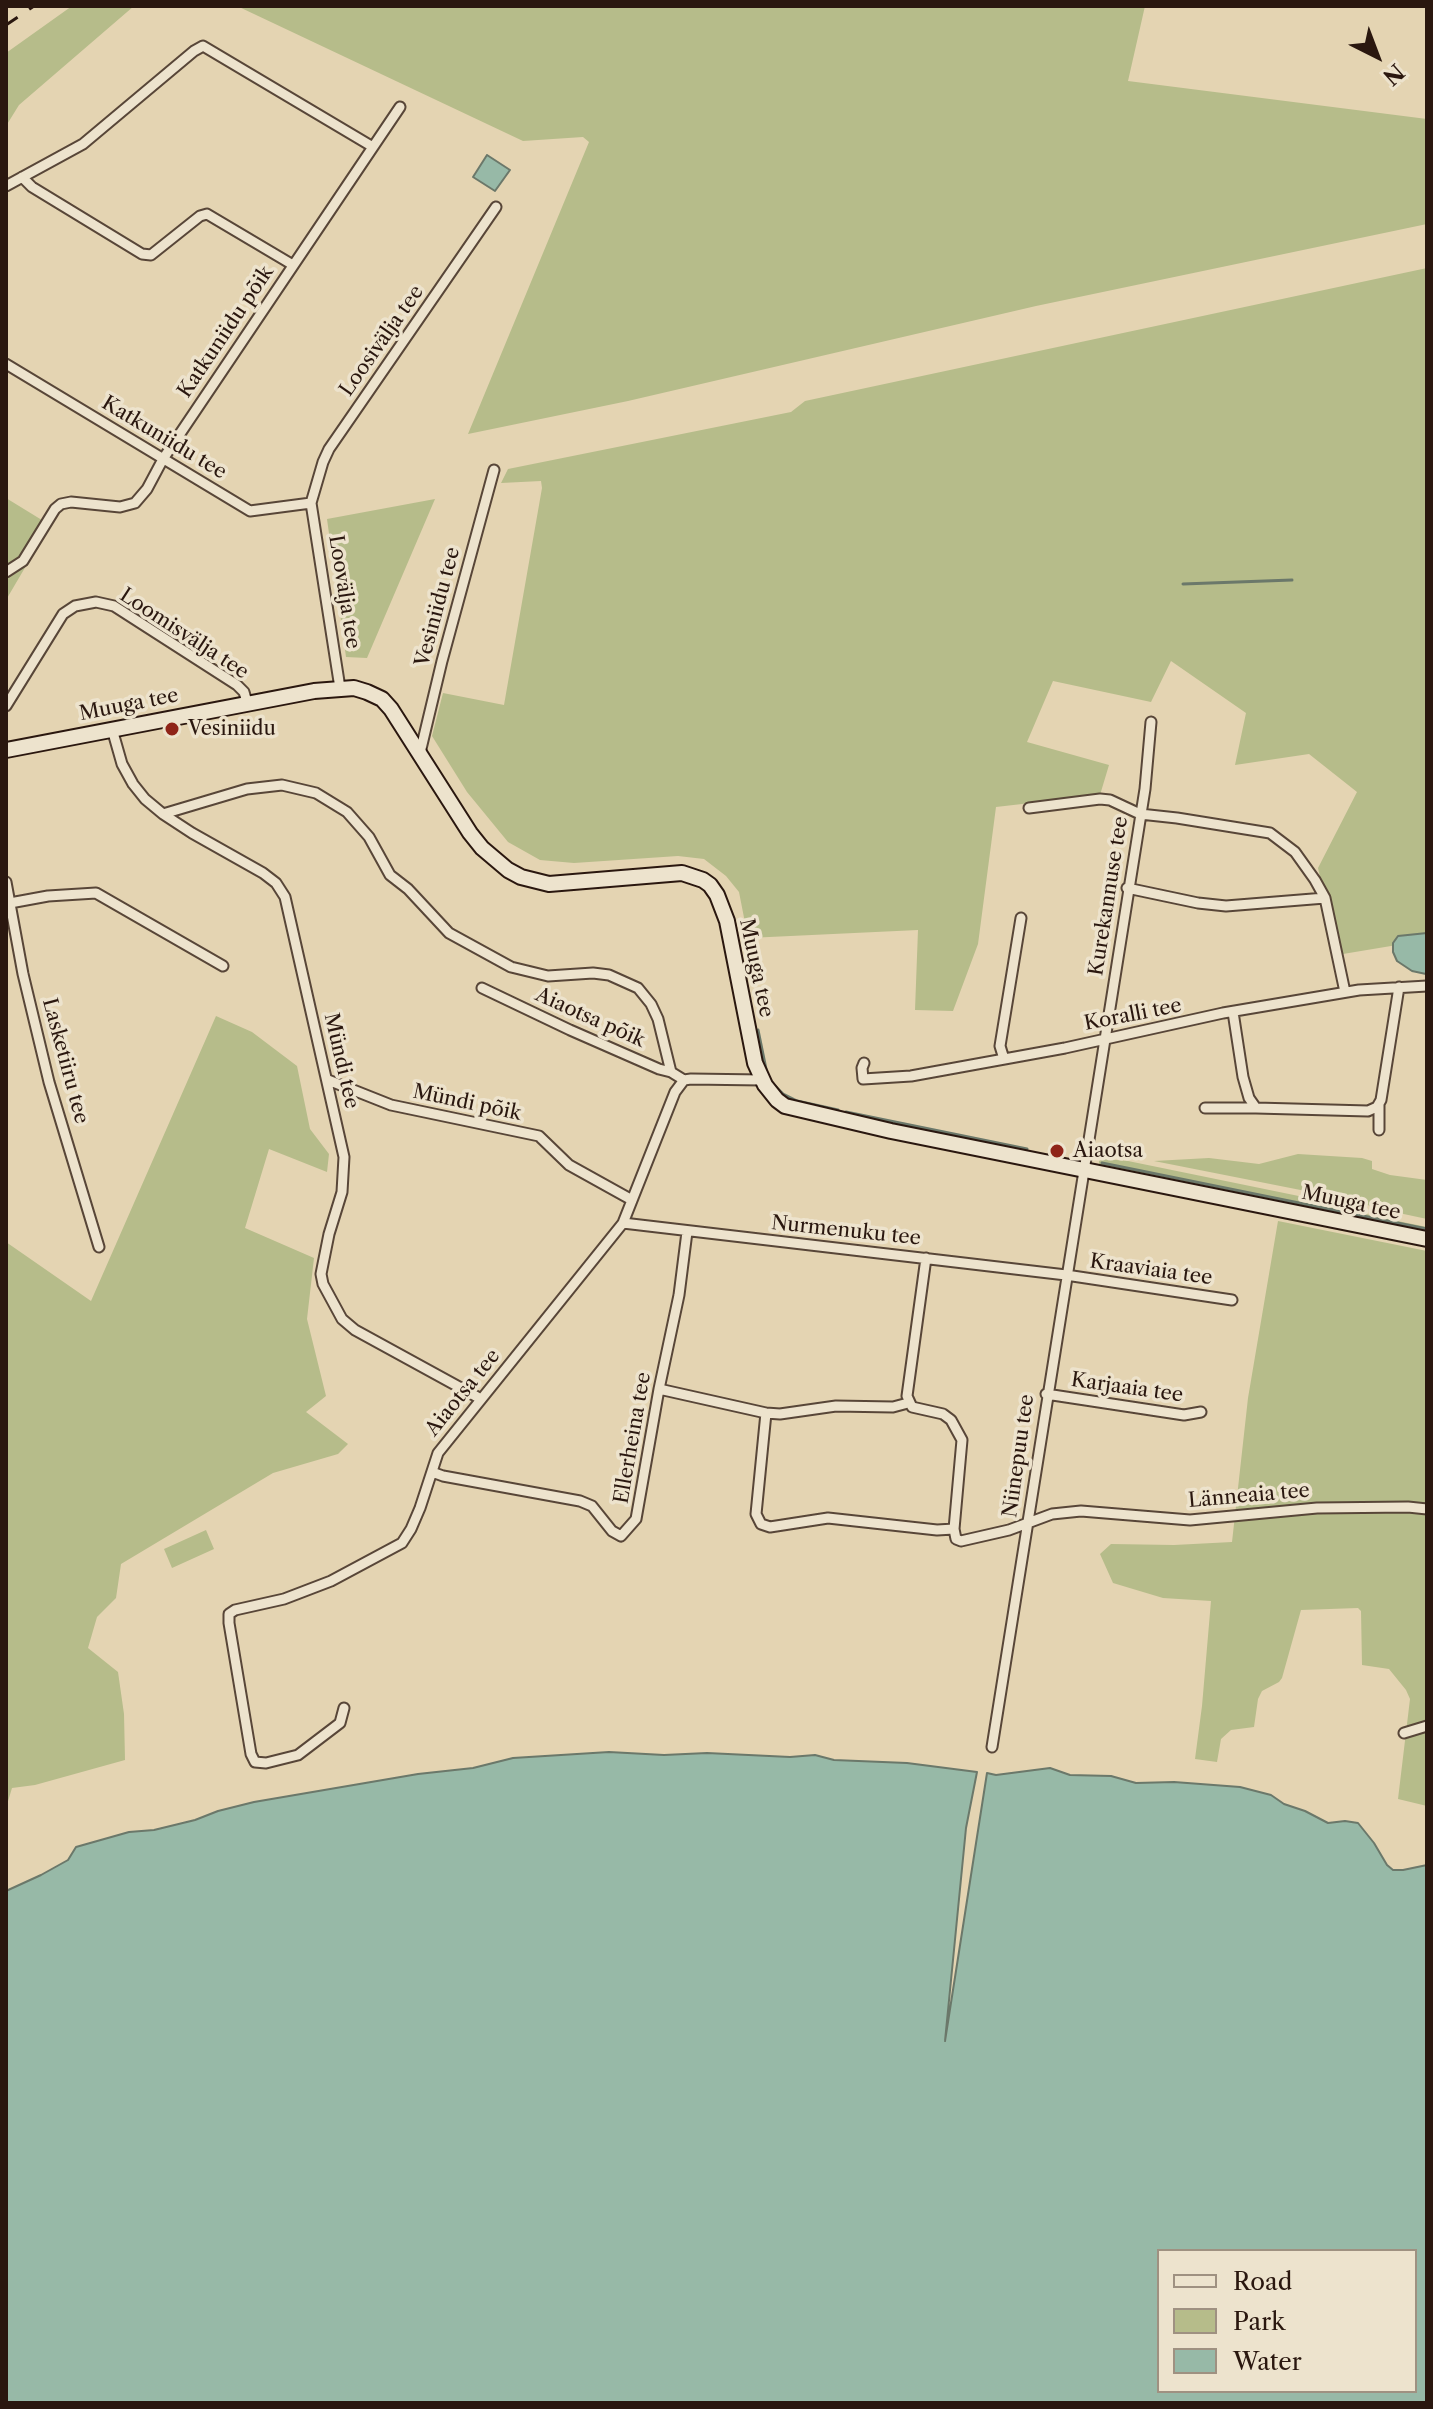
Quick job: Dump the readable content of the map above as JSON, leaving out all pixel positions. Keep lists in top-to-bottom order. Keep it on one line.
{"streets":{"street":["Katkuniidu põik","Loosivälja tee","Katkuniidu tee","Loovälja tee","Vesiniidu tee","Loomisvälja tee","Muuga tee","Kurekannuse tee","Koralli tee","Aiaotsa põik","Lasketiiru tee","Mündi tee","Mündi põik","Nurmenuku tee","Kraaviaia tee","Karjaaia tee","Aiaotsa tee","Ellerheina tee","Niinepuu tee","Länneaia tee"]},"crossings":[["Katkuniidu põik","Katkuniidu tee"],["Loosivälja tee","Katkuniidu tee"],["Loosivälja tee","Loovälja tee"],["Katkuniidu tee","Loovälja tee"],["Loovälja tee","Muuga tee"],["Vesiniidu tee","Muuga tee"],["Loomisvälja tee","Muuga tee"],["Muuga tee","Kurekannuse tee"],["Muuga tee","Mündi tee"],["Muuga tee","Niinepuu tee"],["Kurekannuse tee","Koralli tee"],["Kurekannuse tee","Niinepuu tee"],["Aiaotsa põik","Aiaotsa tee"],["Mündi tee","Mündi põik"],["Mündi tee","Aiaotsa tee"],["Mündi põik","Aiaotsa tee"],["Nurmenuku tee","Kraaviaia tee"],["Nurmenuku tee","Aiaotsa tee"],["Nurmenuku tee","Ellerheina tee"],["Nurmenuku tee","Niinepuu tee"],["Kraaviaia tee","Niinepuu tee"],["Karjaaia tee","Niinepuu tee"],["Aiaotsa tee","Ellerheina tee"],["Niinepuu tee","Länneaia tee"]],"places":["Vesiniidu","Aiaotsa"],"legend":["Road","Park","Water"],"north":"bottom right"}
